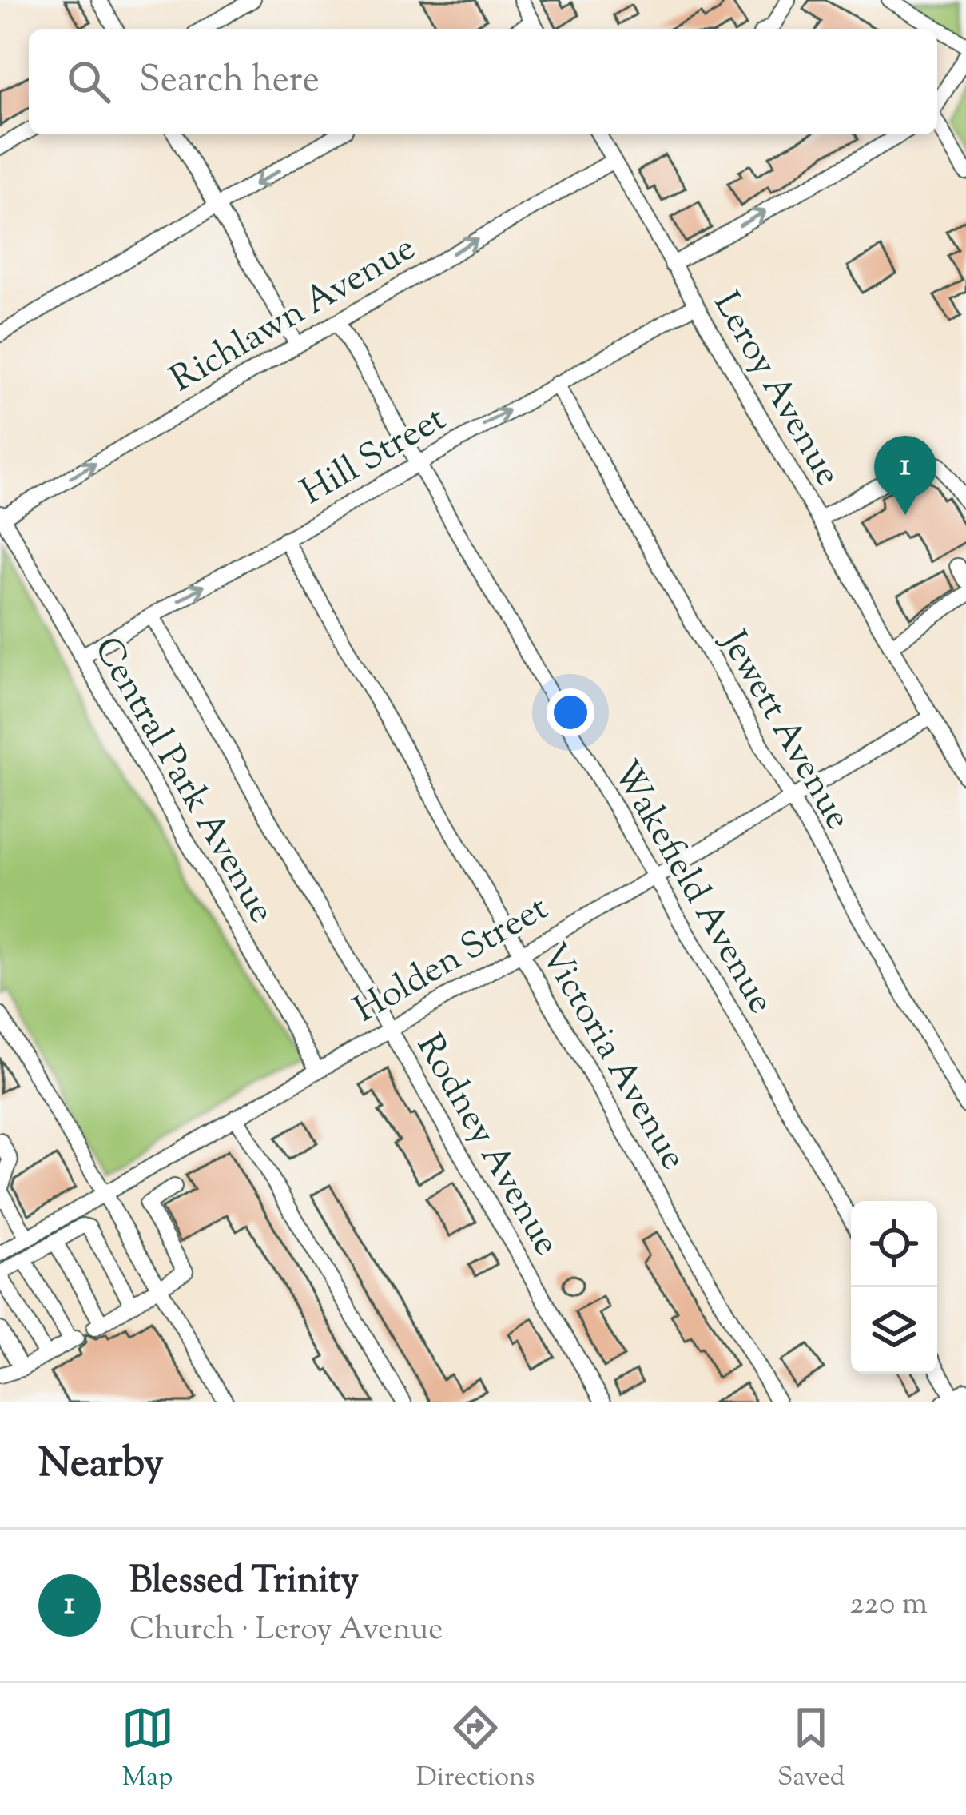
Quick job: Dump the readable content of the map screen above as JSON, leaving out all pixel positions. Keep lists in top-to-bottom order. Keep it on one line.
{"streets":{"street":["Richlawn Avenue","Leroy Avenue","Hill Street","Jewett Avenue","Central Park Avenue","Wakefield Avenue","Holden Street","Victoria Avenue","Rodney Avenue"]},"crossings":[["Richlawn Avenue","Leroy Avenue"],["Richlawn Avenue","Central Park Avenue"],["Richlawn Avenue","Wakefield Avenue"],["Leroy Avenue","Hill Street"],["Leroy Avenue","Holden Street"],["Hill Street","Jewett Avenue"],["Hill Street","Central Park Avenue"],["Hill Street","Wakefield Avenue"],["Hill Street","Victoria Avenue"],["Hill Street","Rodney Avenue"],["Jewett Avenue","Holden Street"],["Central Park Avenue","Holden Street"],["Wakefield Avenue","Holden Street"],["Holden Street","Victoria Avenue"],["Holden Street","Rodney Avenue"]],"one_way":["Richlawn Avenue","Hill Street"],"page":{"search":"Search here","pins":"1","heading":"Nearby","list":[{"mark":"1","name":"Blessed Trinity","note":"Church · Leroy Avenue","value":"220 m"}],"nav":["Map","Directions","Saved"]}}
